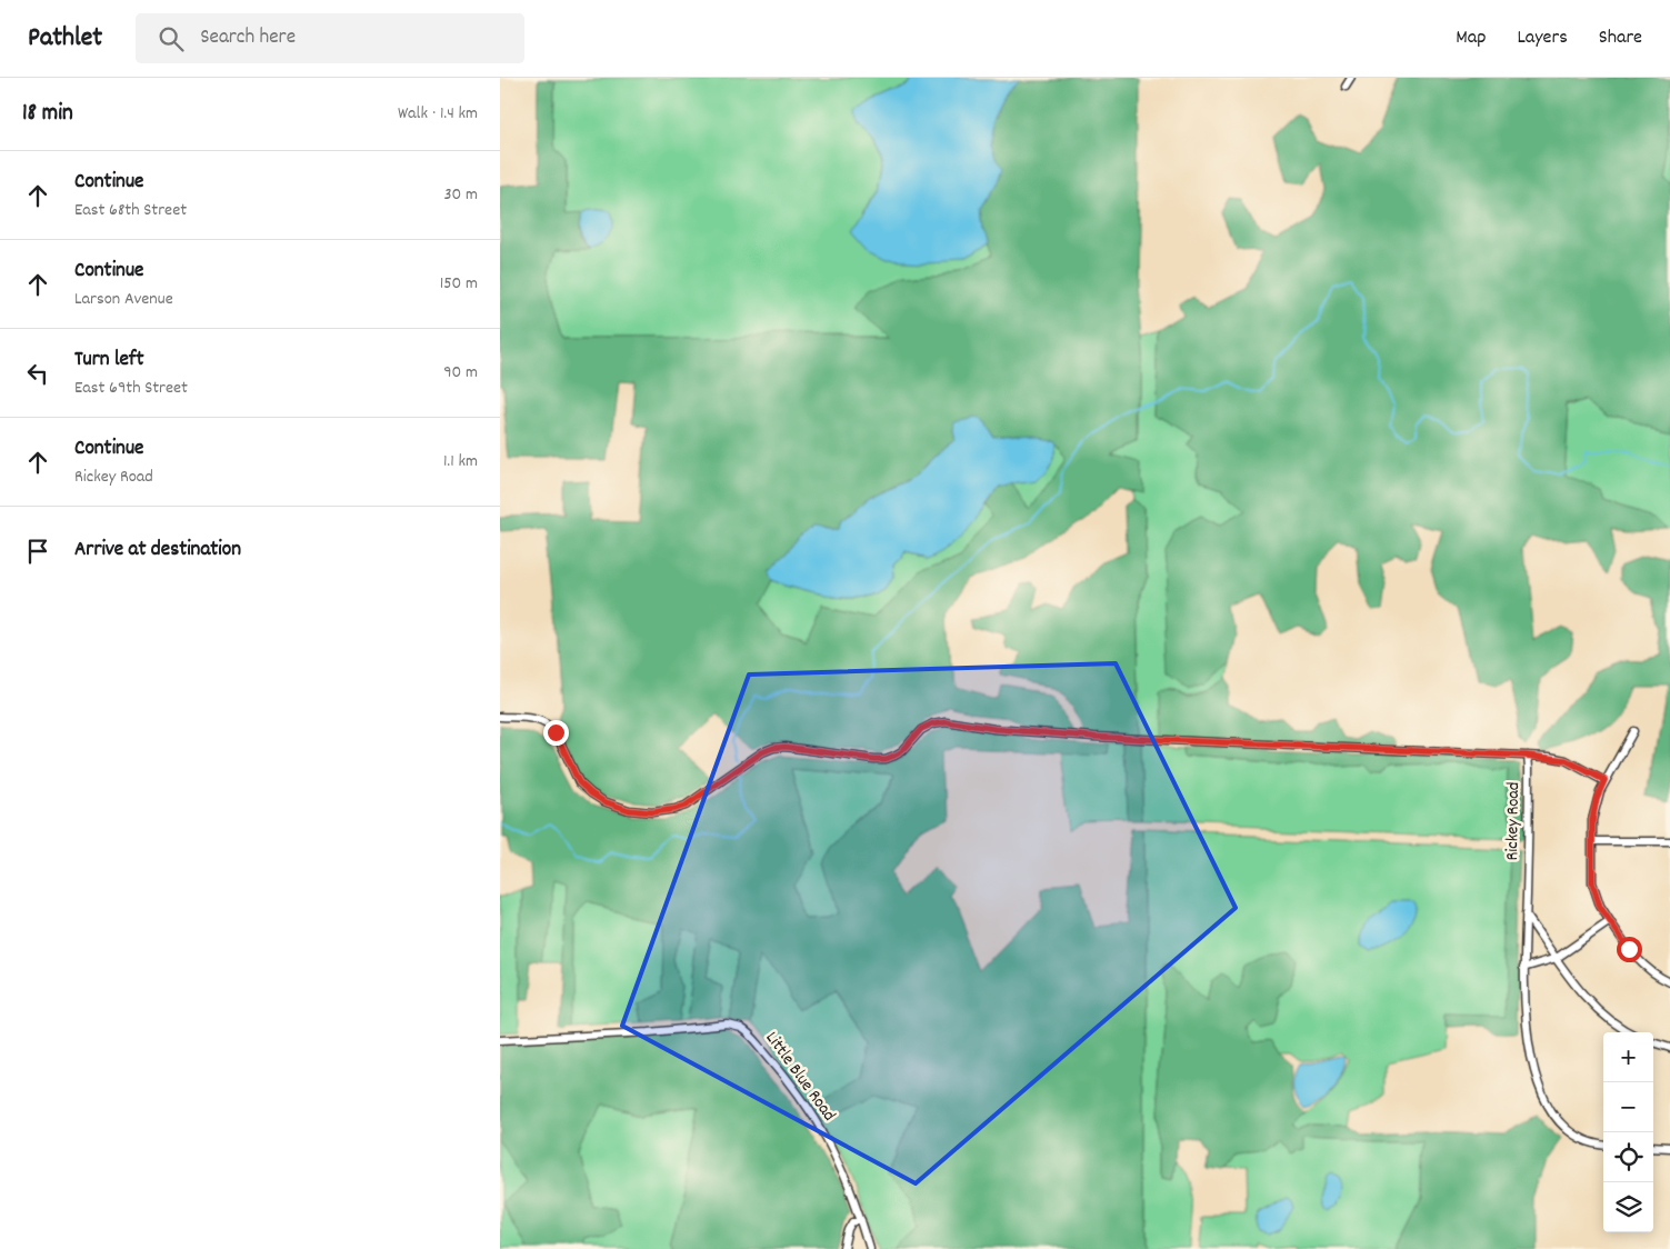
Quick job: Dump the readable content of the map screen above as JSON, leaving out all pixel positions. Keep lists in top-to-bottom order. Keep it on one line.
{"streets":{"street":["Rickey Road","Little Blue Road"]},"page":{"header":"Pathlet","search":"Search here","nav":["Map","Layers","Share"],"heading":["18 min","Walk · 1.4 km"],"list":[["Continue","East 68th Street","30 m"],["Continue","Larson Avenue","150 m"],["Turn left","East 69th Street","90 m"],["Continue","Rickey Road","1.1 km"],"Arrive at destination"],"map_buttons":["+","−"]}}
